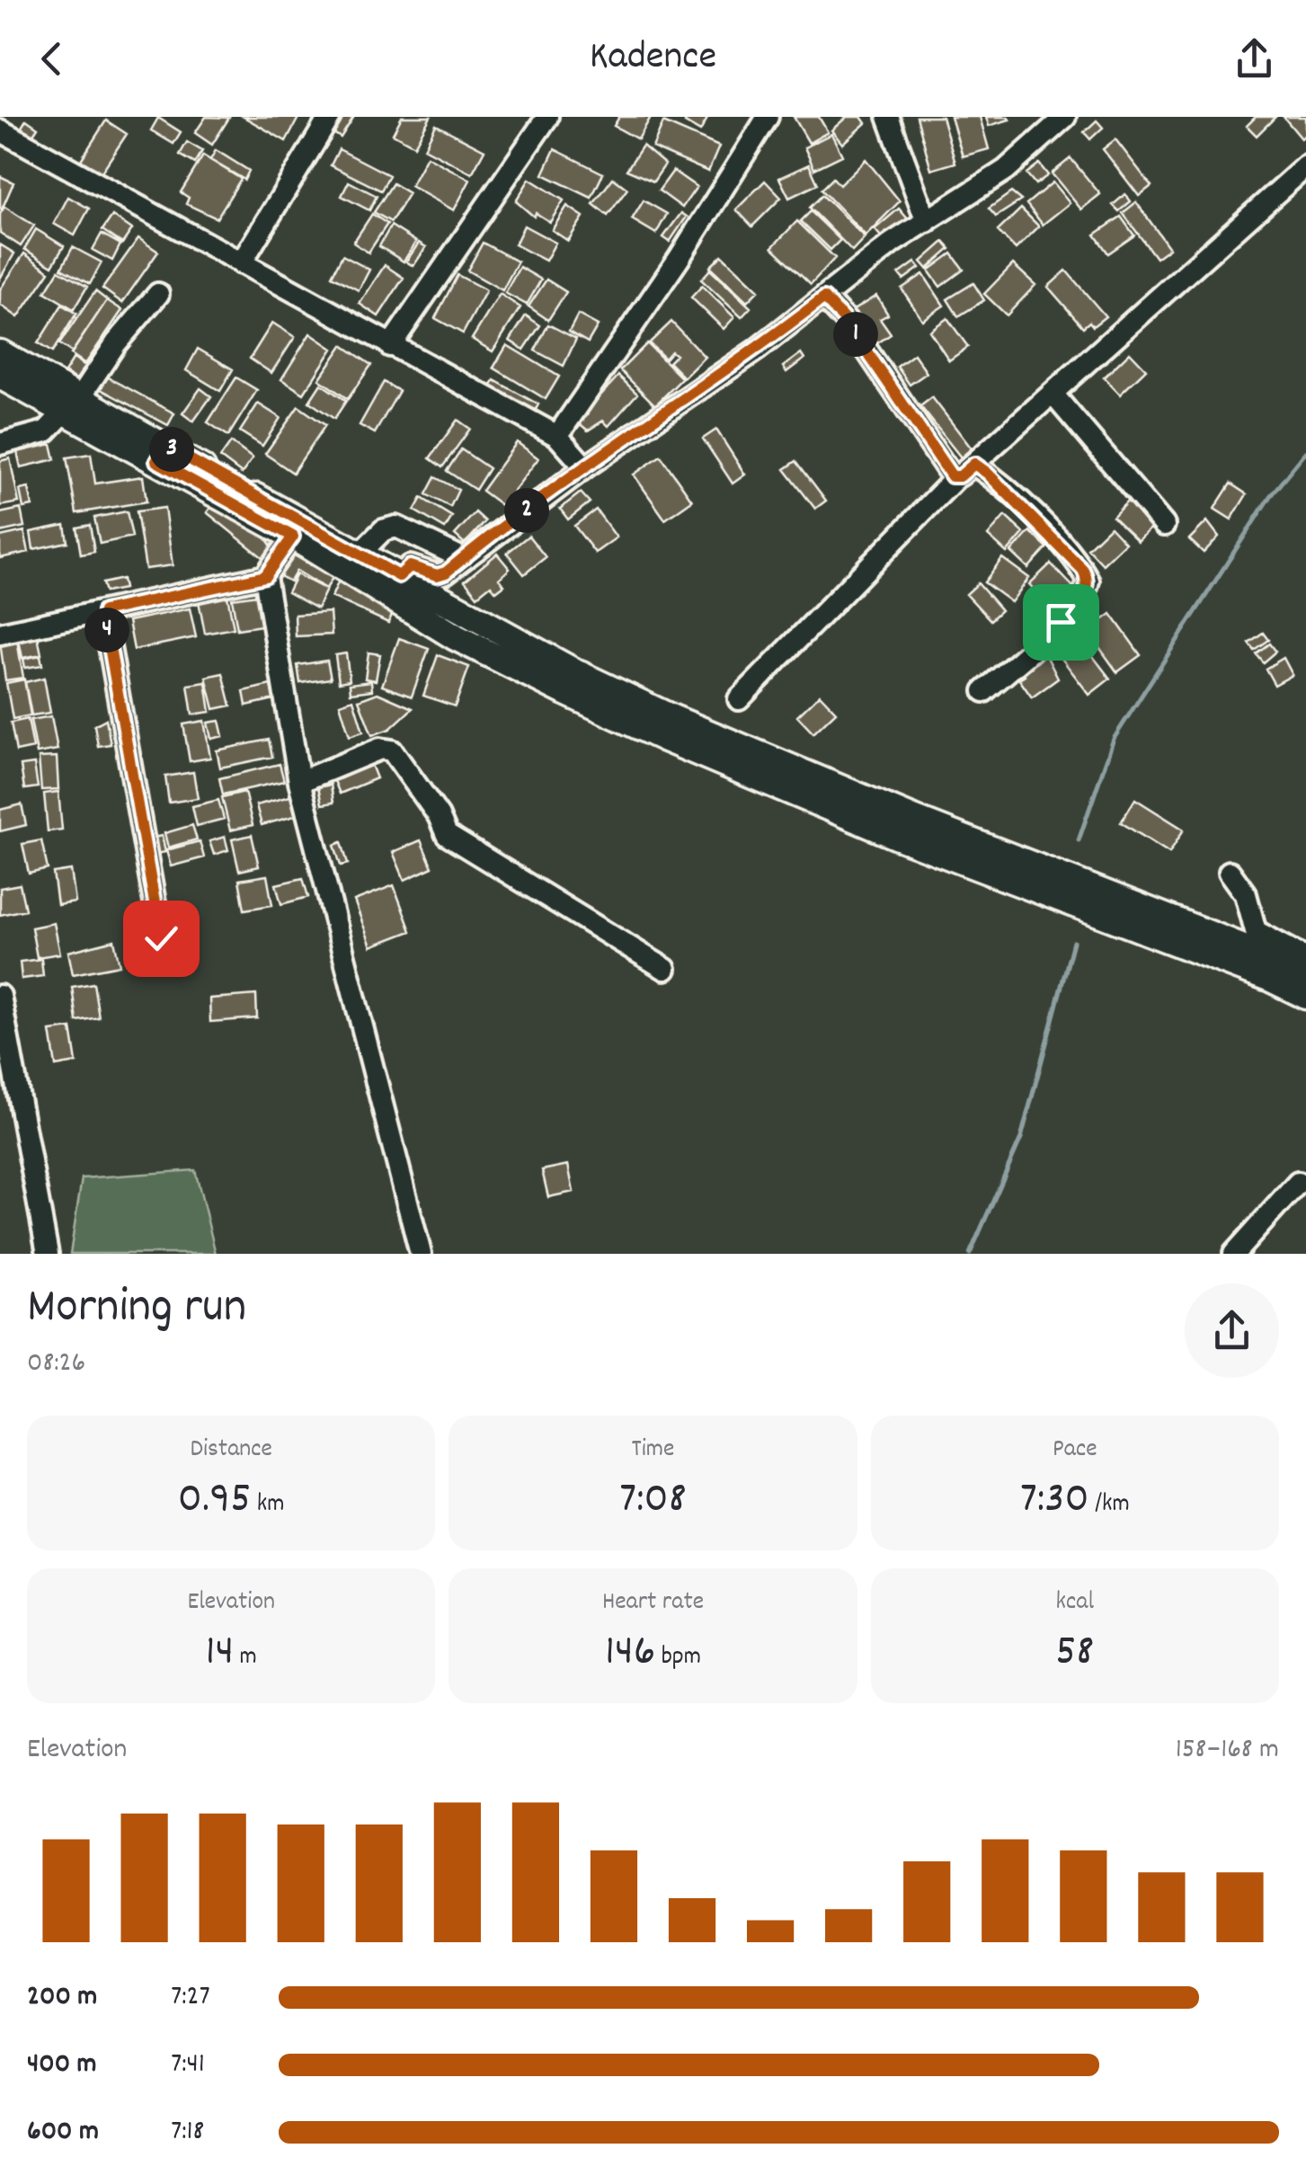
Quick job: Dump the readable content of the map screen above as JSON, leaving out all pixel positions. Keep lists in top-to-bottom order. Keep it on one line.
{"page":{"header":"Kadence","pins":["1","3","2","4"],"heading":["Morning run","08:26"],"stats":[["Distance","0.95 km"],["Time","7:08"],["Pace","7:30 /km"],["Elevation","14 m"],["Heart rate","146 bpm"],["kcal","58"]],"chart":["Elevation","158–168 m"],"list":[{"name":"200 m","note":"7:27"},{"name":"400 m","note":"7:41"},{"name":"600 m","note":"7:18"}]}}
